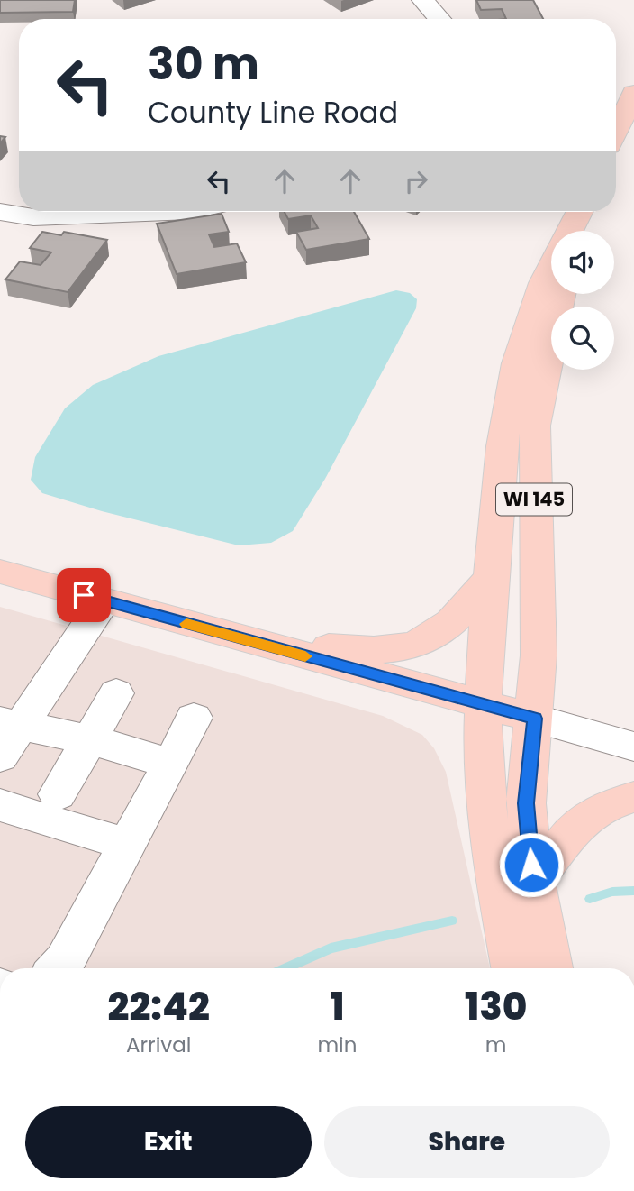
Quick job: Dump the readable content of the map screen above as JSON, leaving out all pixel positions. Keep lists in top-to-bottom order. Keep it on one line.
{"streets":{"main road":["WI 145"]},"page":{"turn":["30 m","County Line Road"],"eta":["22:42","Arrival","1","min","130","m"],"buttons":["Exit","Share"]}}
